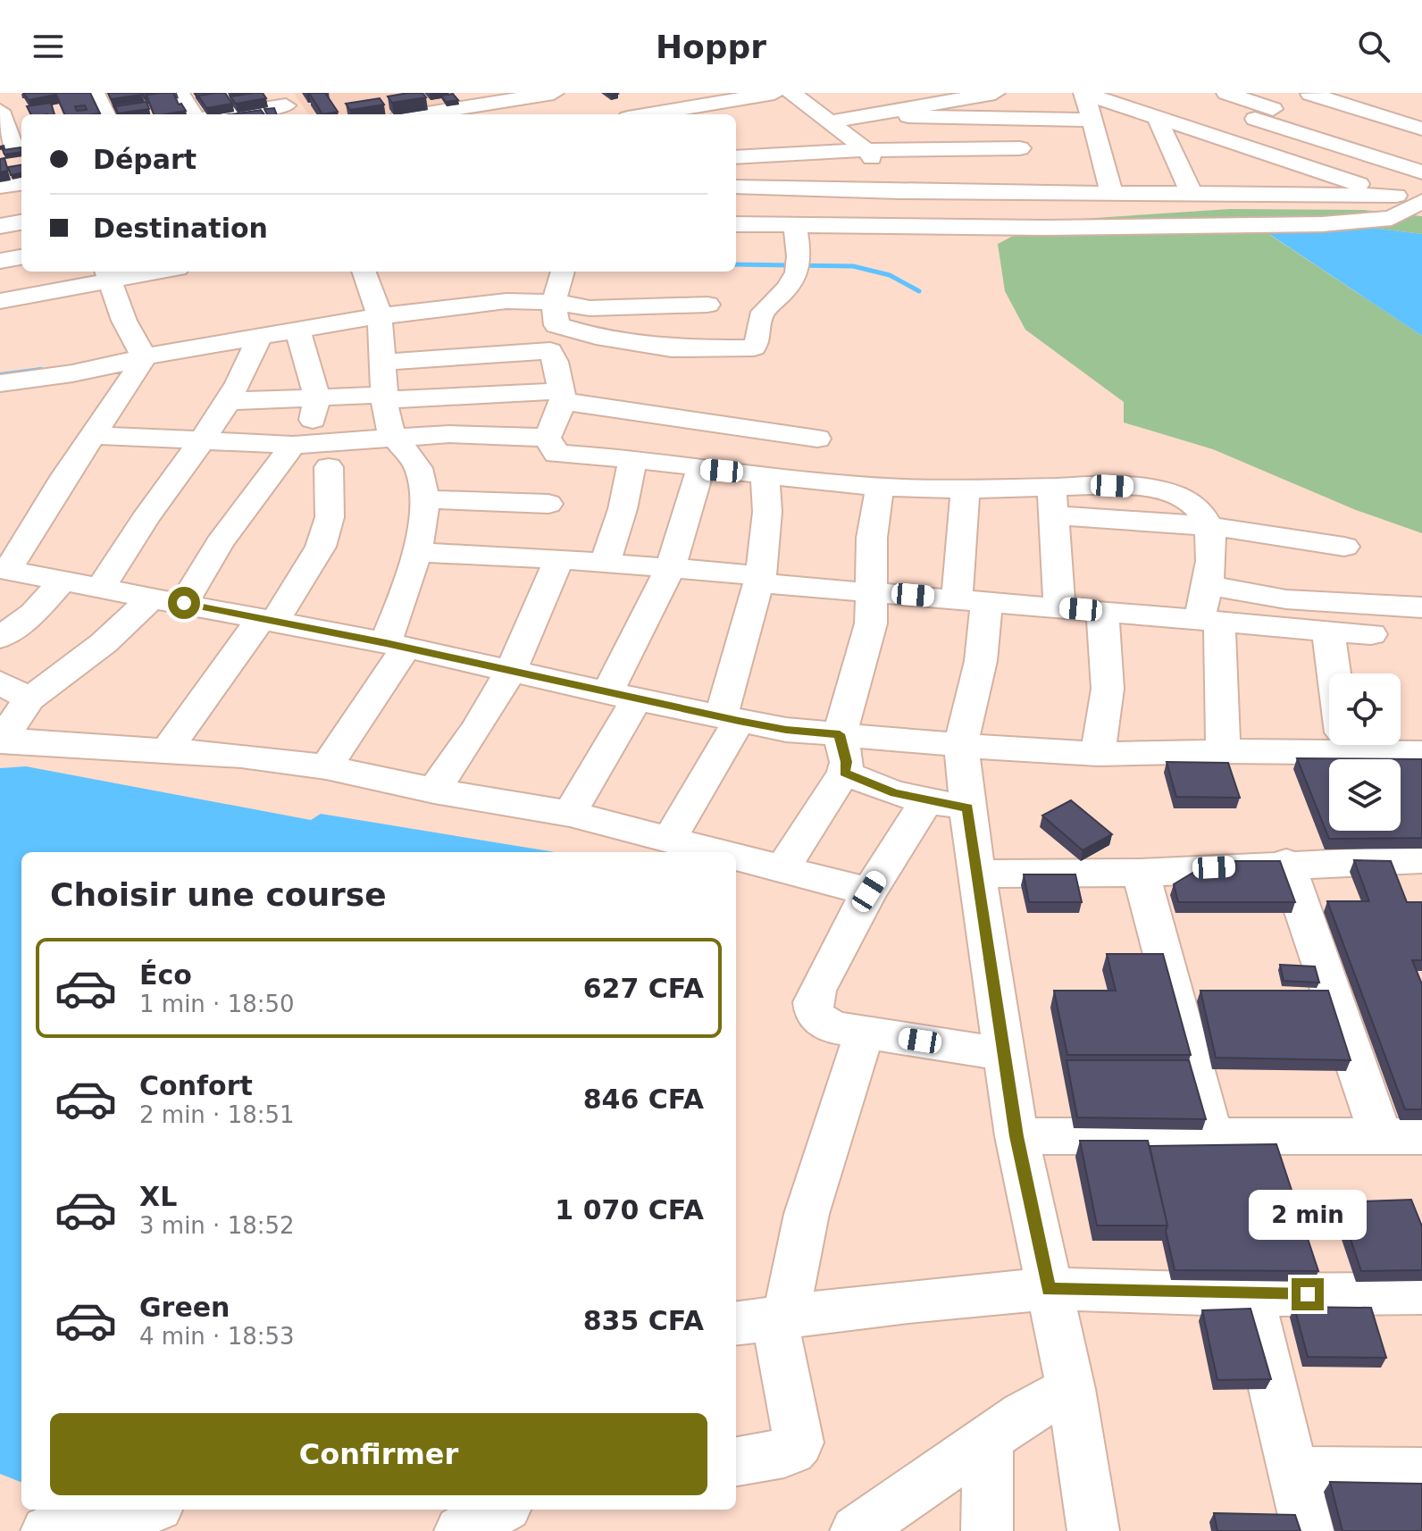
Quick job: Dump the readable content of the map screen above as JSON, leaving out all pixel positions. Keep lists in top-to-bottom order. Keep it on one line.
{"page":{"header":"Hoppr","banner":["Départ","Destination"],"heading":"Choisir une course","list":[{"name":"Éco","note":"1 min · 18:50","value":"627 CFA"},{"name":"Confort","note":"2 min · 18:51","value":"846 CFA"},{"name":"XL","note":"3 min · 18:52","value":"1 070 CFA"},{"name":"Green","note":"4 min · 18:53","value":"835 CFA"}],"bubble":"2 min","buttons":"Confirmer"}}
